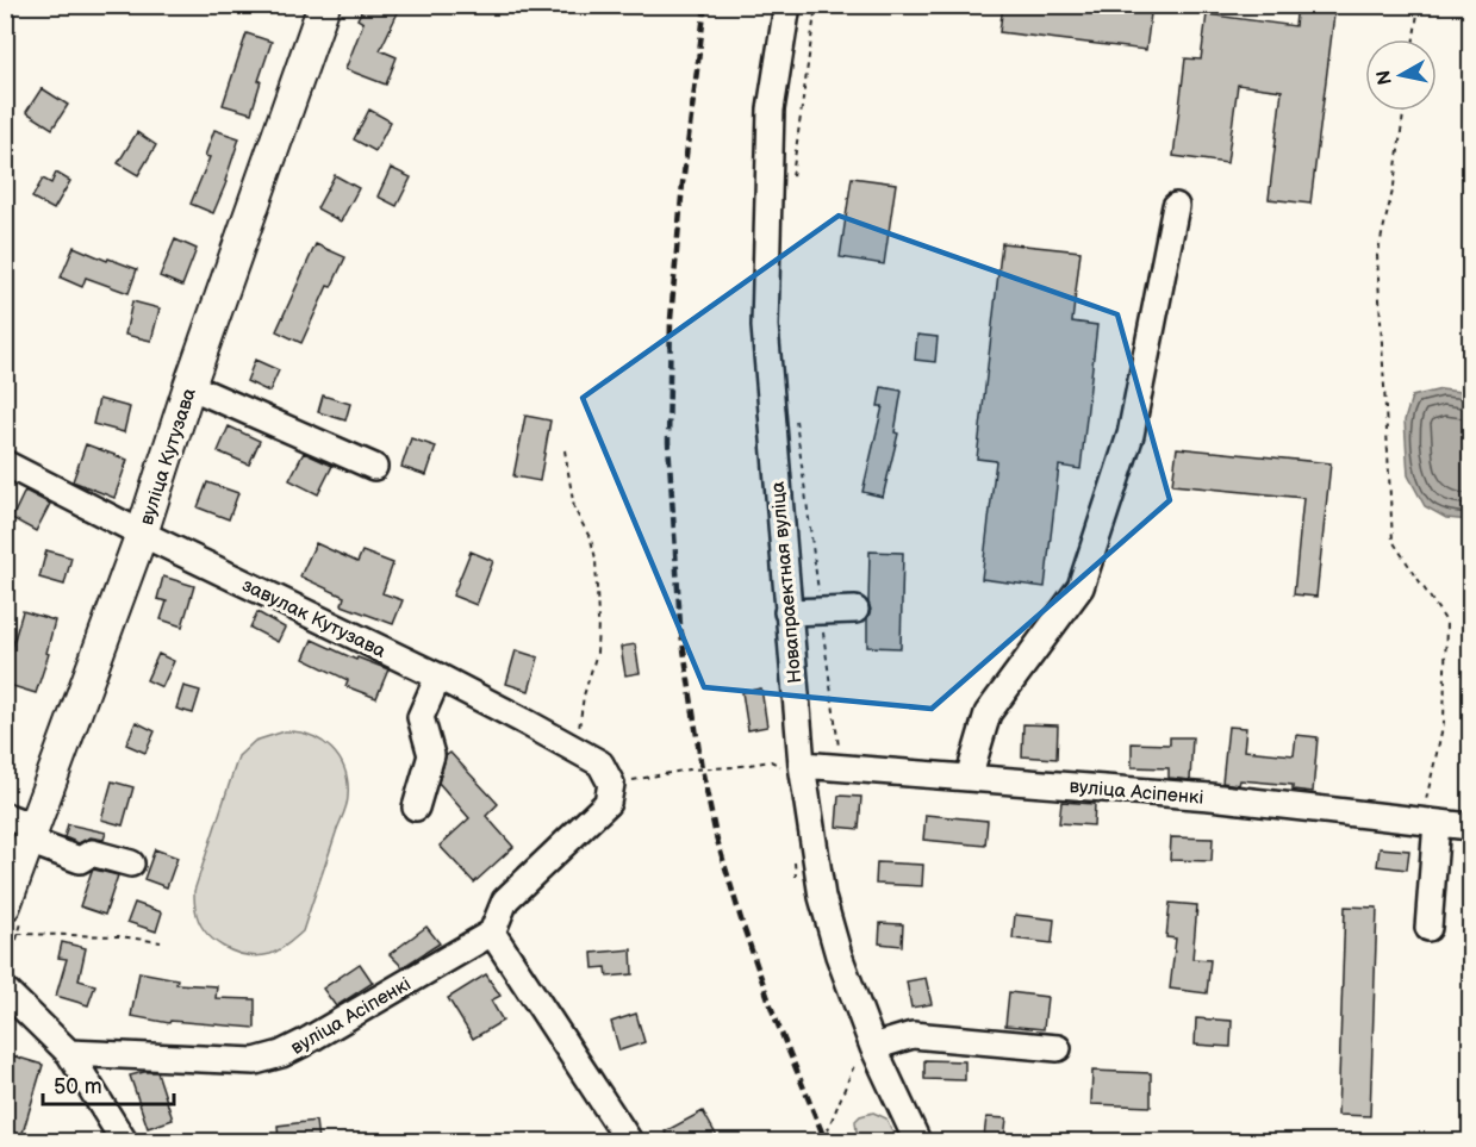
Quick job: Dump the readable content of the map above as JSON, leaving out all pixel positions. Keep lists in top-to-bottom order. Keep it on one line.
{"streets":{"main road":["вуліца Кутузава"],"street":["Новапраектная вуліца","завулак Кутузава","вуліца Асіпенкі"]},"crossings":[["вуліца Кутузава","завулак Кутузава"],["Новапраектная вуліца","вуліца Асіпенкі"]],"scale_bar":"50 m","north":"left"}
